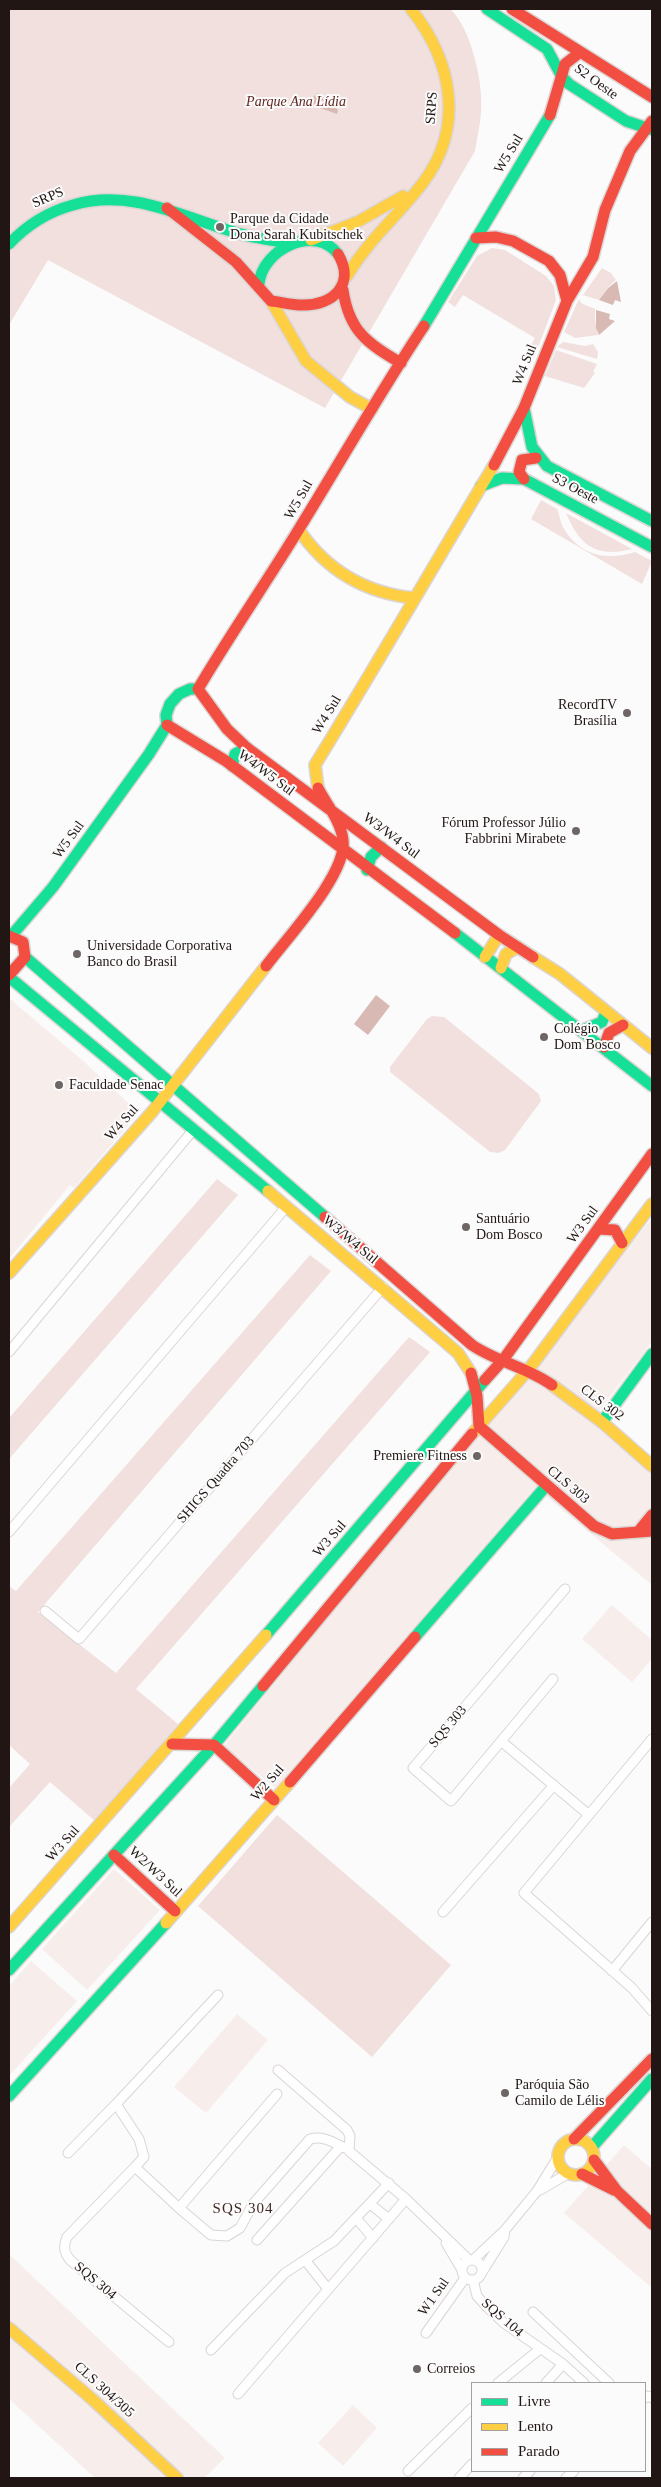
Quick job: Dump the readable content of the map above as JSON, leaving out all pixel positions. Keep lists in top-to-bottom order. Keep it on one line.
{"streets":{"main road":["S2 Oeste","SRPS","W5 Sul","W4 Sul","S3 Oeste","W4/W5 Sul","W3/W4 Sul","W3 Sul","CLS 302","CLS 303","W2 Sul","W2/W3 Sul","CLS 304/305"],"street":["SHIGS Quadra 703","SQS 303","SQS 304","W1 Sul","SQS 104"]},"crossings":[["S2 Oeste","W5 Sul"],["S2 Oeste","W4 Sul"],["W5 Sul","W4/W5 Sul"],["W4 Sul","S3 Oeste"],["W4 Sul","W4/W5 Sul"],["W4 Sul","W3/W4 Sul"],["W4/W5 Sul","W3/W4 Sul"],["W3/W4 Sul","W3 Sul"],["W3/W4 Sul","CLS 302"],["W3/W4 Sul","SHIGS Quadra 703"],["W3/W4 Sul","CLS 303"],["CLS 303","W2 Sul"],["W2 Sul","W2/W3 Sul"],["W1 Sul","SQS 104"]],"districts":["SQS 304"],"parks":["Parque Ana Lídia"],"places":["Parque da Cidade Dona Sarah Kubitschek","RecordTV Brasília","Fórum Professor Júlio Fabbrini Mirabete","Universidade Corporativa Banco do Brasil","Colégio Dom Bosco","Faculdade Senac","Santuário Dom Bosco","Premiere Fitness","Paróquia São Camilo de Lélis","Correios"],"legend":["Livre","Lento","Parado"]}
